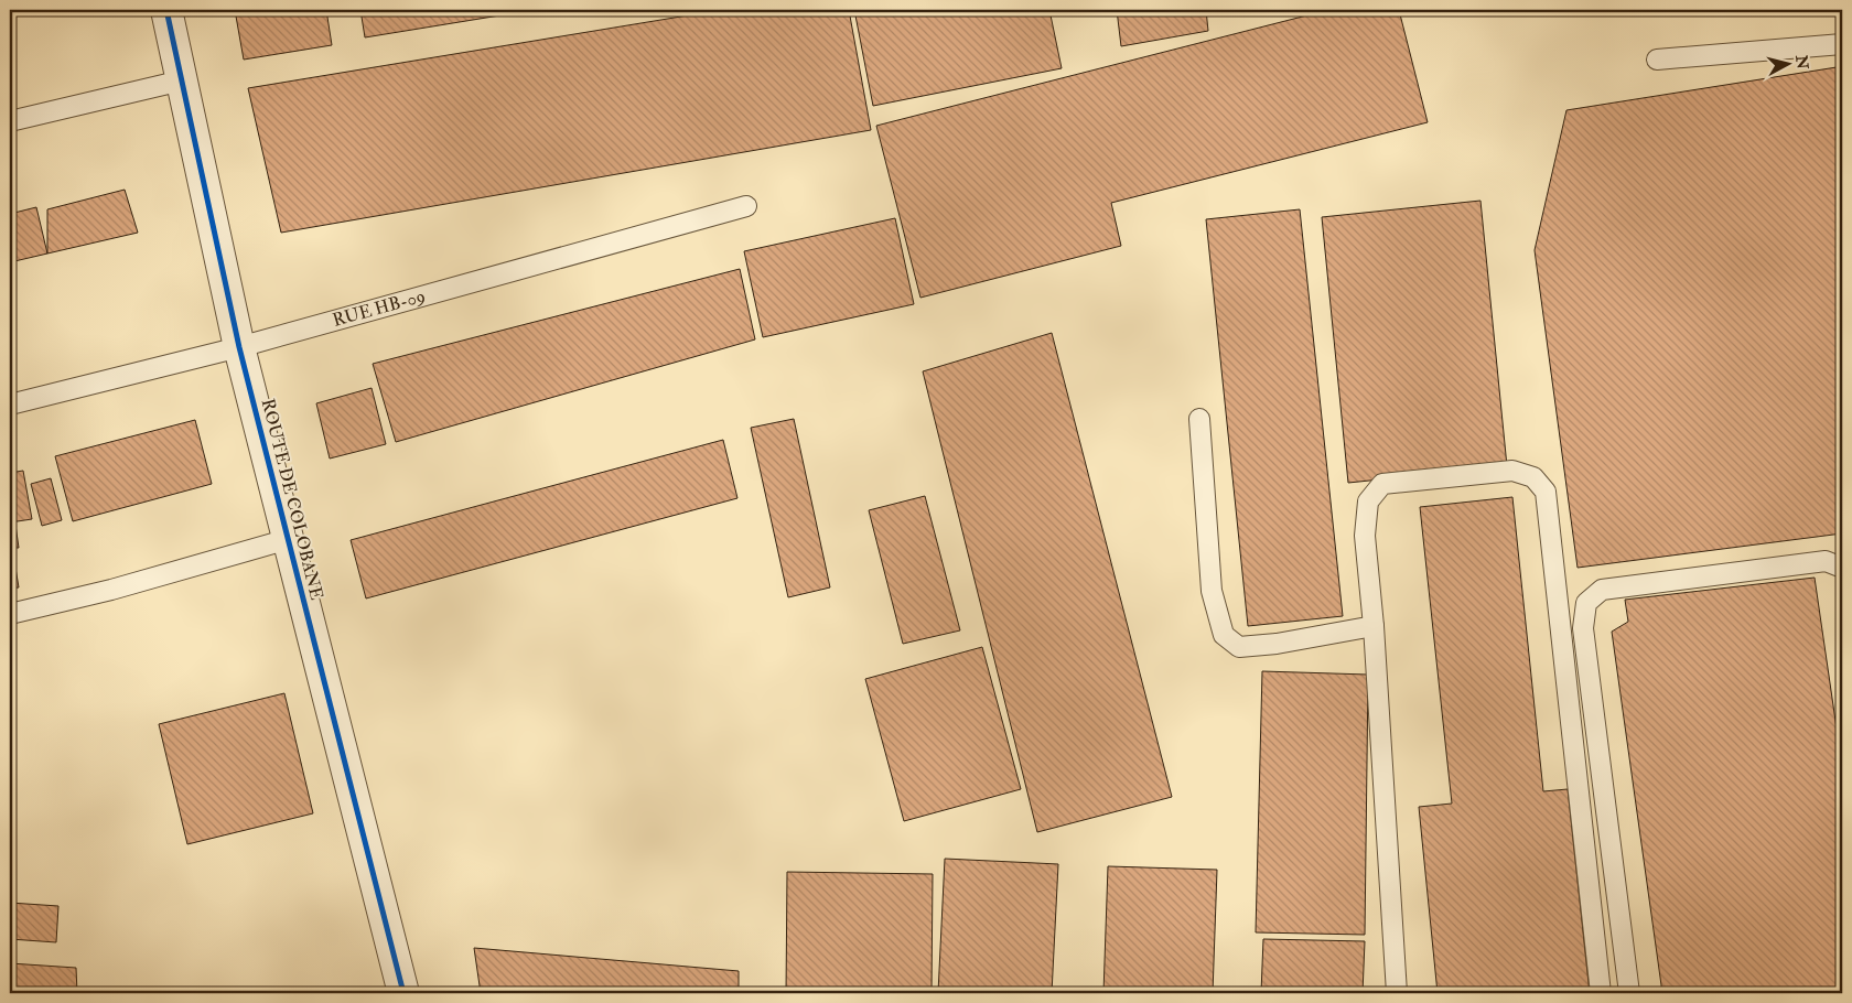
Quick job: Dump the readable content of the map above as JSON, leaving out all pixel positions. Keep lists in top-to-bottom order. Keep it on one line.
{"streets":{"street":["ROUTE DE COLOBANE"],"lane":["RUE HB-09"]},"crossings":[["RUE HB-09","ROUTE DE COLOBANE"]],"north":"right"}
